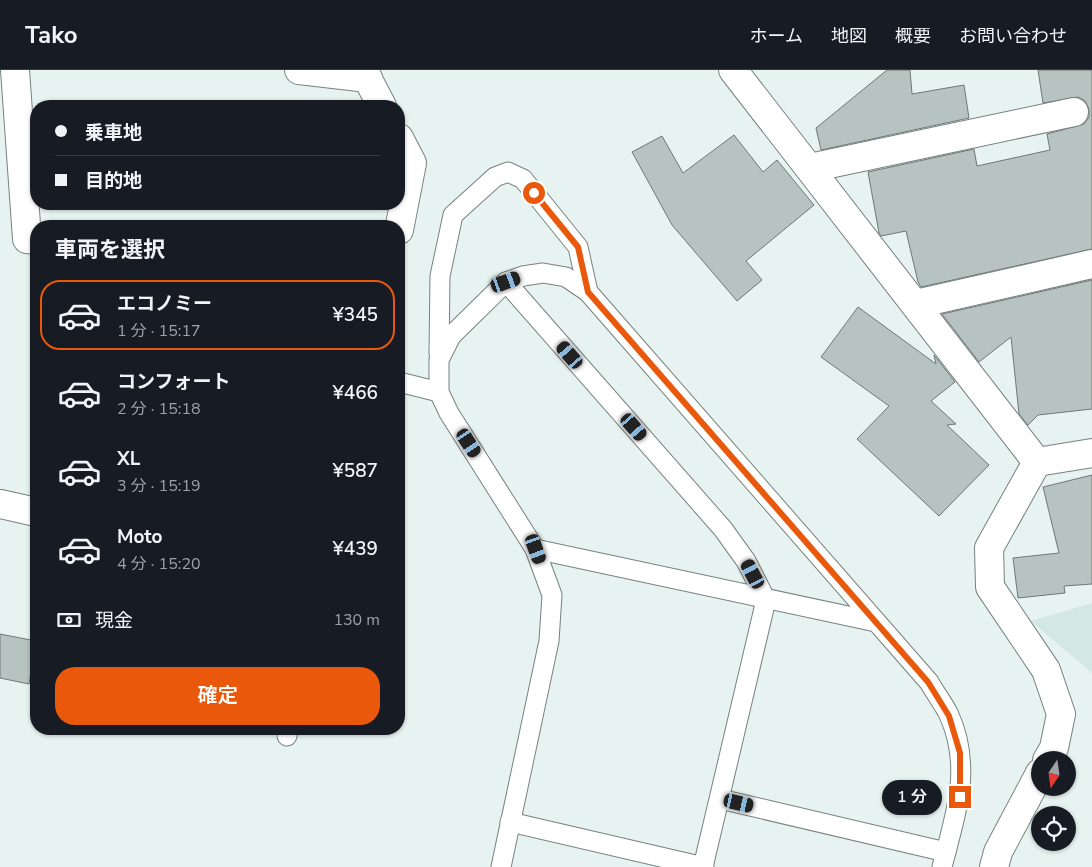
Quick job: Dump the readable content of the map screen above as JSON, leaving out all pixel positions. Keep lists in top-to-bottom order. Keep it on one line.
{"north":"bottom","page":{"header":"Tako","nav":["ホーム","地図","概要","お問い合わせ"],"banner":["乗車地","目的地"],"heading":"車両を選択","list":[{"name":"エコノミー","note":"1 分 · 15:17","value":"¥345"},{"name":"コンフォート","note":"2 分 · 15:18","value":"¥466"},{"name":"XL","note":"3 分 · 15:19","value":"¥587"},{"name":"Moto","note":"4 分 · 15:20","value":"¥439"}],"pay":["現金","130 m"],"buttons":"確定","bubble":"1 分"}}
